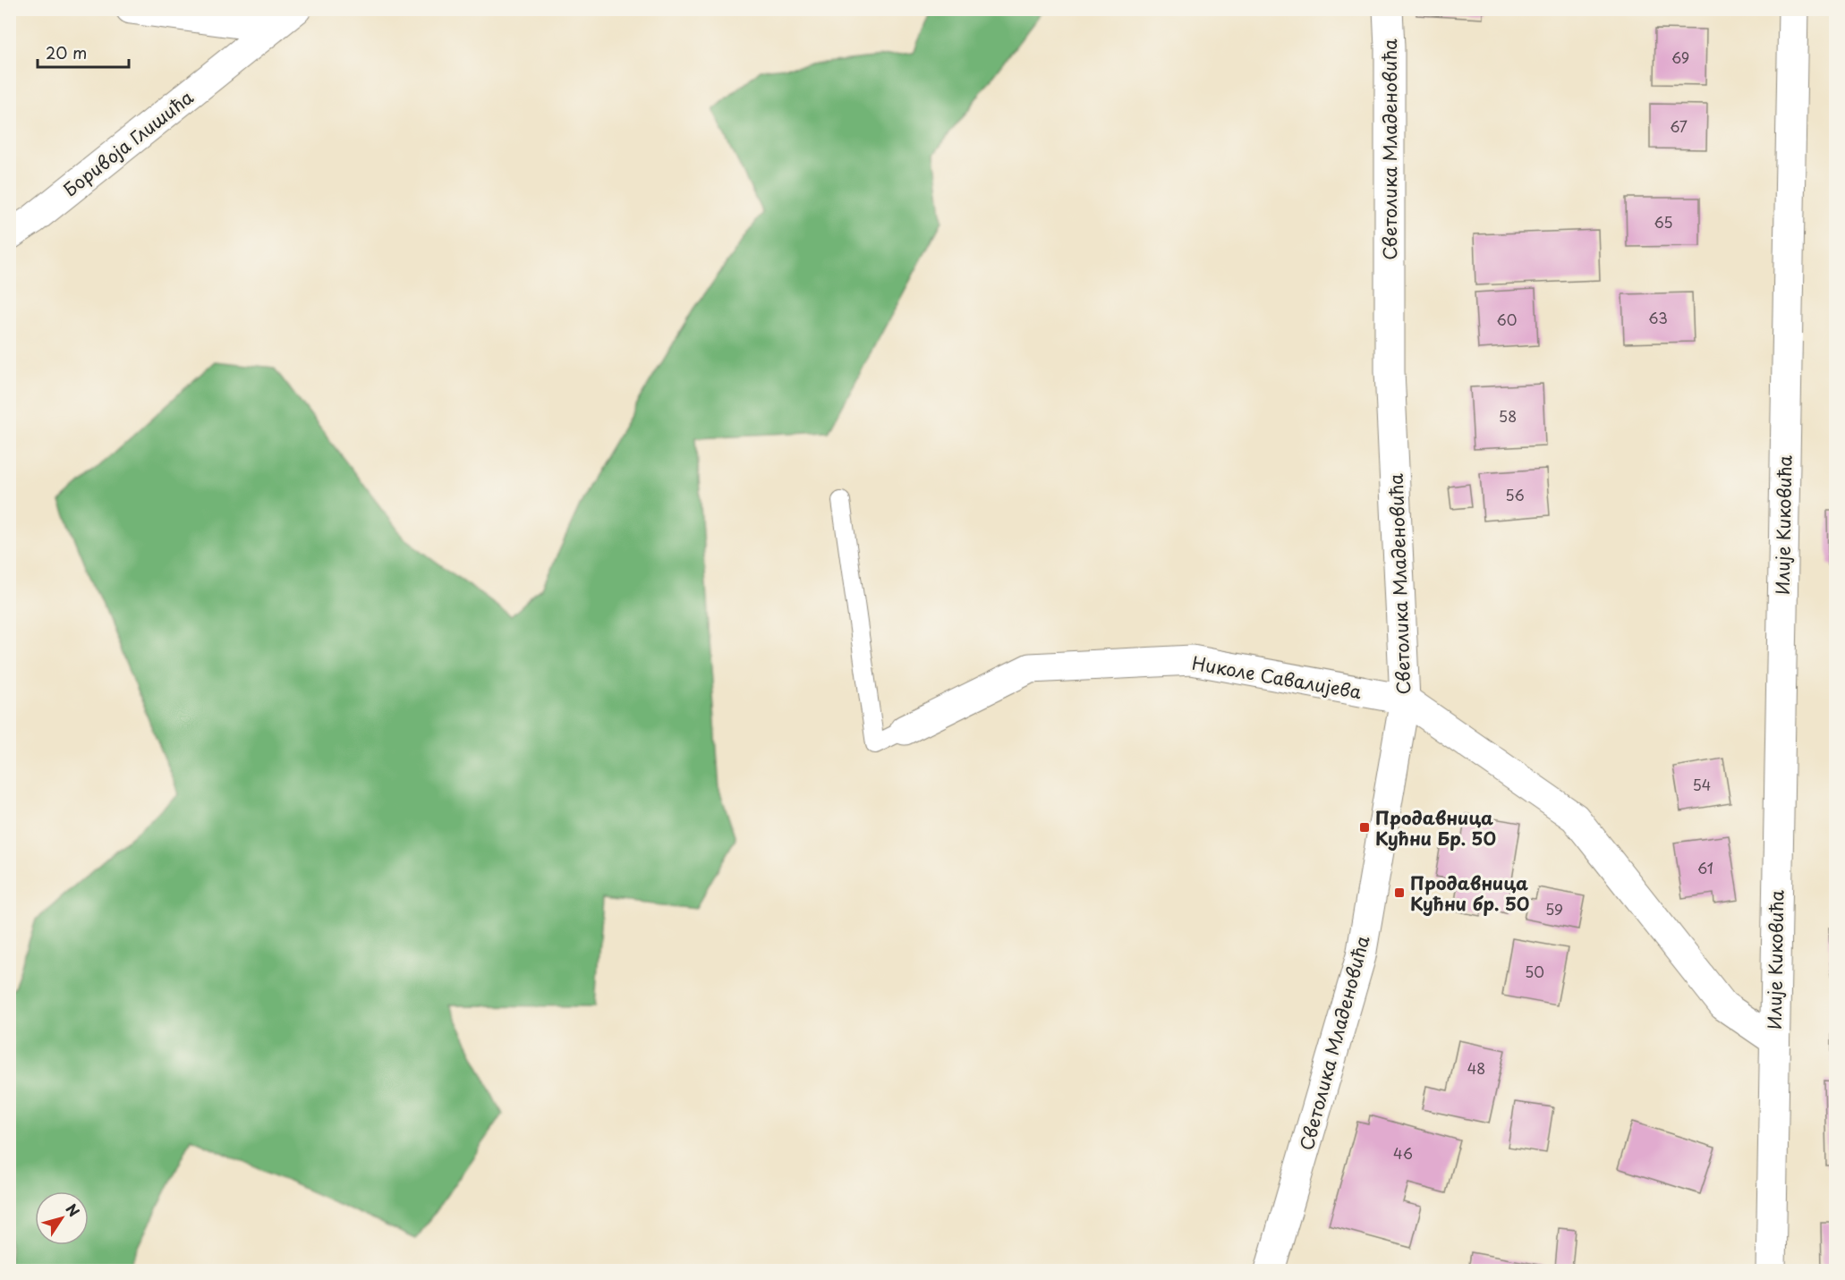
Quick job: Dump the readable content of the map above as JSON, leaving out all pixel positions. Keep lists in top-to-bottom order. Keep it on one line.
{"streets":{"street":["Боривоја Глишића","Светолика Младеновића","Илије Киковића","Николе Савалијева"]},"crossings":[["Светолика Младеновића","Илије Киковића"],["Светолика Младеновића","Николе Савалијева"],["Илије Киковића","Николе Савалијева"]],"places":{"transit":["Продавница Кућни Бр. 50","Продавница Кућни бр. 50"]},"house_numbers":["69","67","65","63","60","58","56","54","61","59","50","48","46"],"scale_bar":"20 m","north":"top right"}
